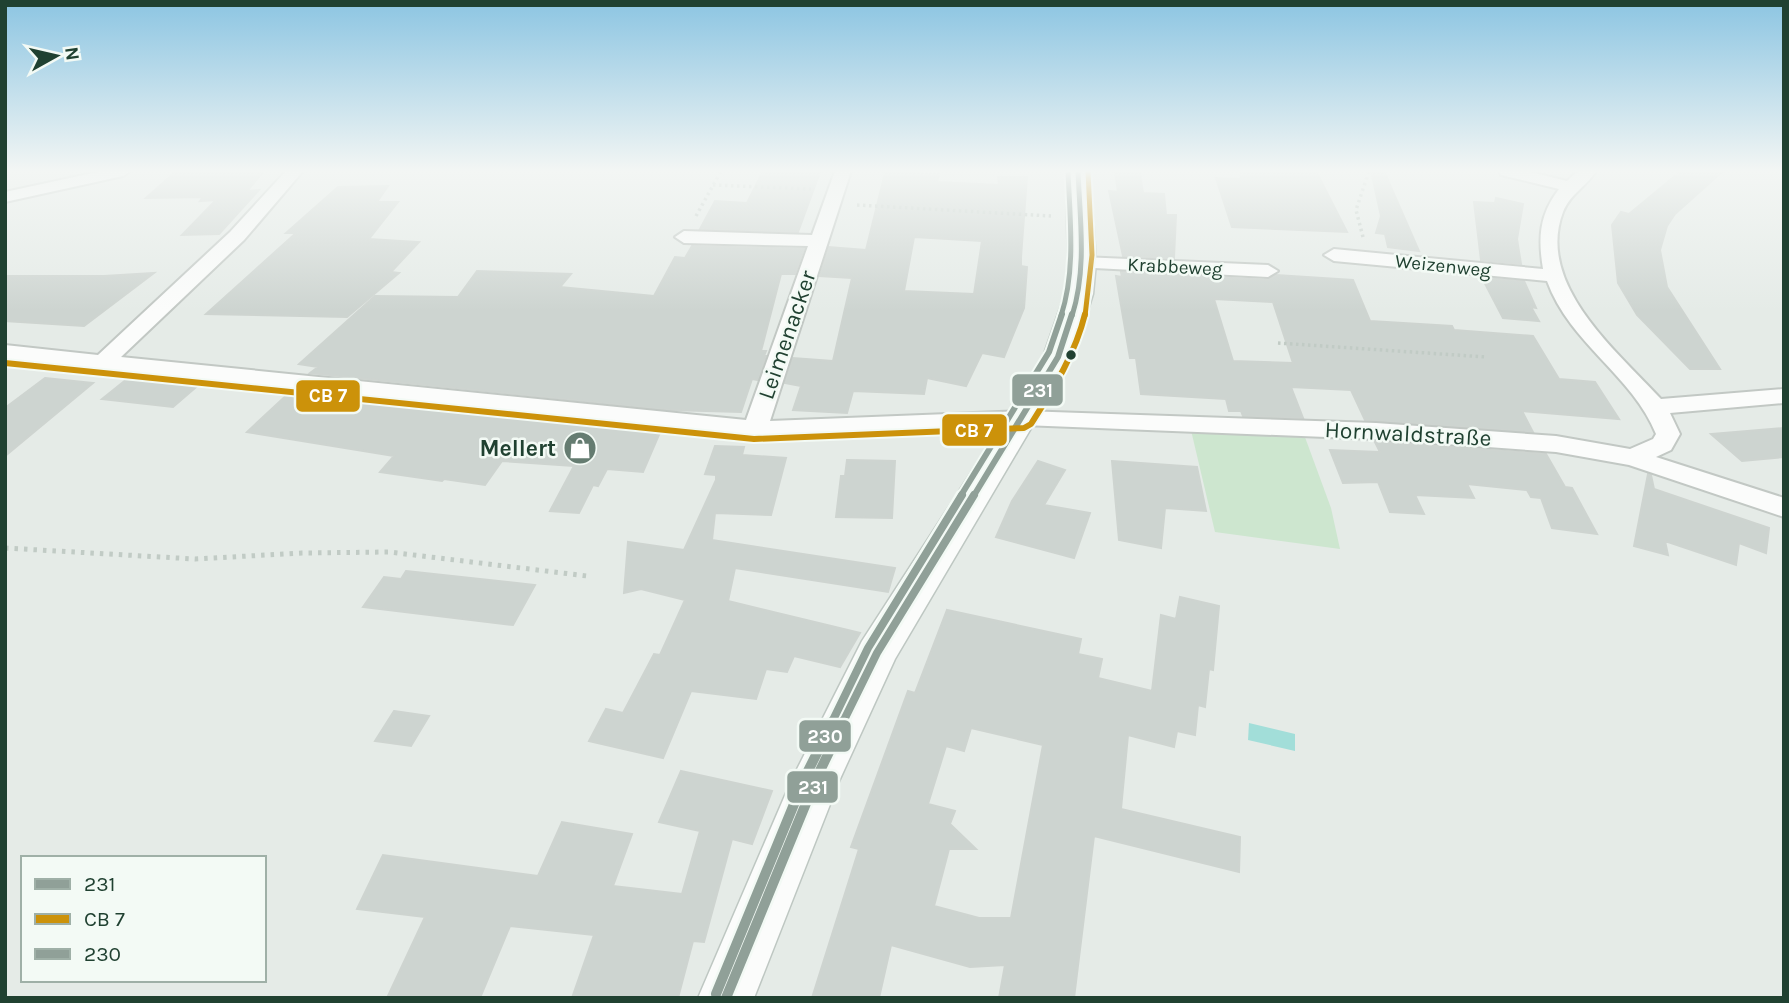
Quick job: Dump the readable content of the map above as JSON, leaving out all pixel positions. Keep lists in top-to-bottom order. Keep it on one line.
{"streets":{"street":["Weizenweg","Krabbeweg","Leimenacker","Hornwaldstraße"]},"crossings":[["Leimenacker","Hornwaldstraße"]],"places":{"shop":["Mellert"]},"lines":["transit line 231","transit line 230"],"legend":["231","CB 7","230"],"north":"right"}
